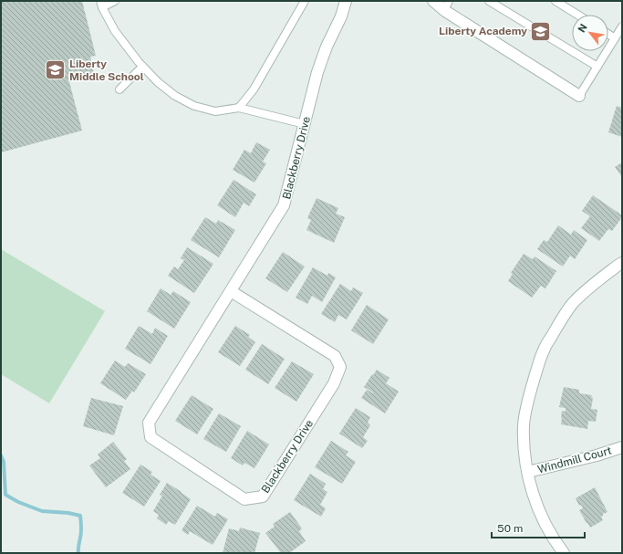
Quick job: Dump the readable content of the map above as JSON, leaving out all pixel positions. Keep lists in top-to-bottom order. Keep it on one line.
{"streets":{"street":["Blackberry Drive","Windmill Court"]},"places":{"school or university":["Liberty Academy","Liberty Middle School"]},"scale_bar":"50 m","north":"top left"}
